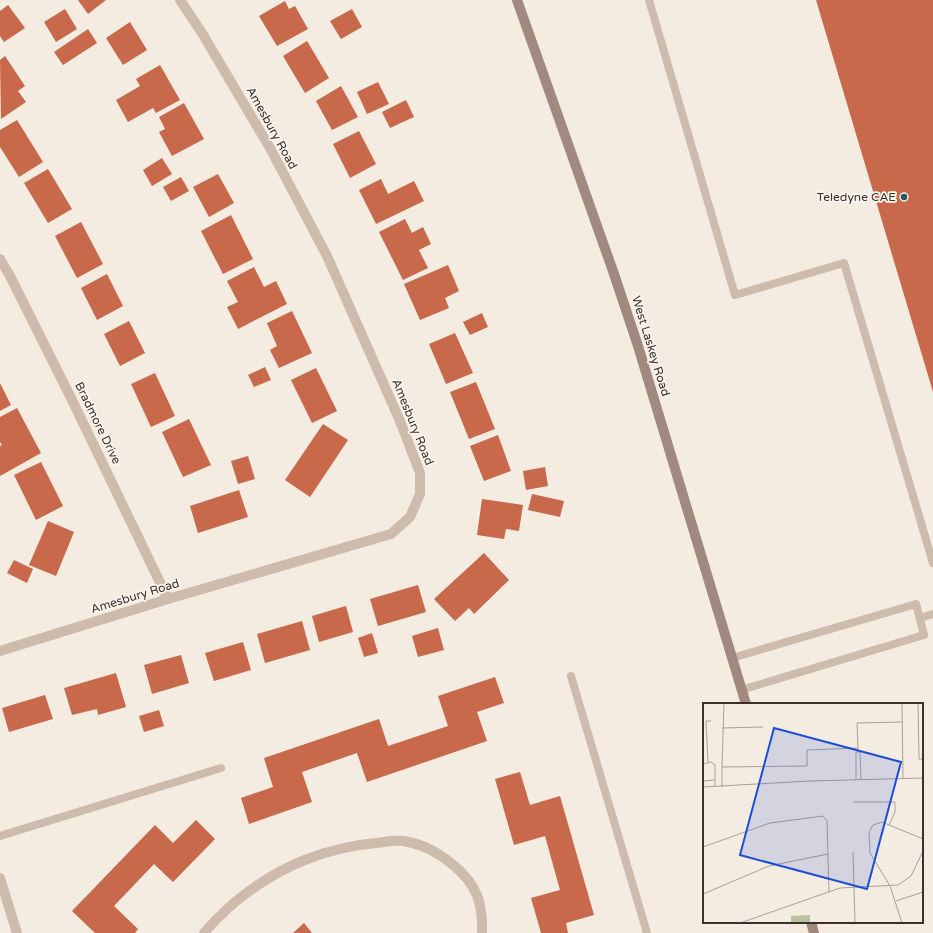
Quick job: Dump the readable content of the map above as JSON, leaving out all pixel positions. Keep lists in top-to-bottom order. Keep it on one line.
{"streets":{"main road":["West Laskey Road"],"street":["Amesbury Road","Bradmore Drive"]},"crossings":[["Amesbury Road","Bradmore Drive"]],"places":["Teledyne CAE"]}
